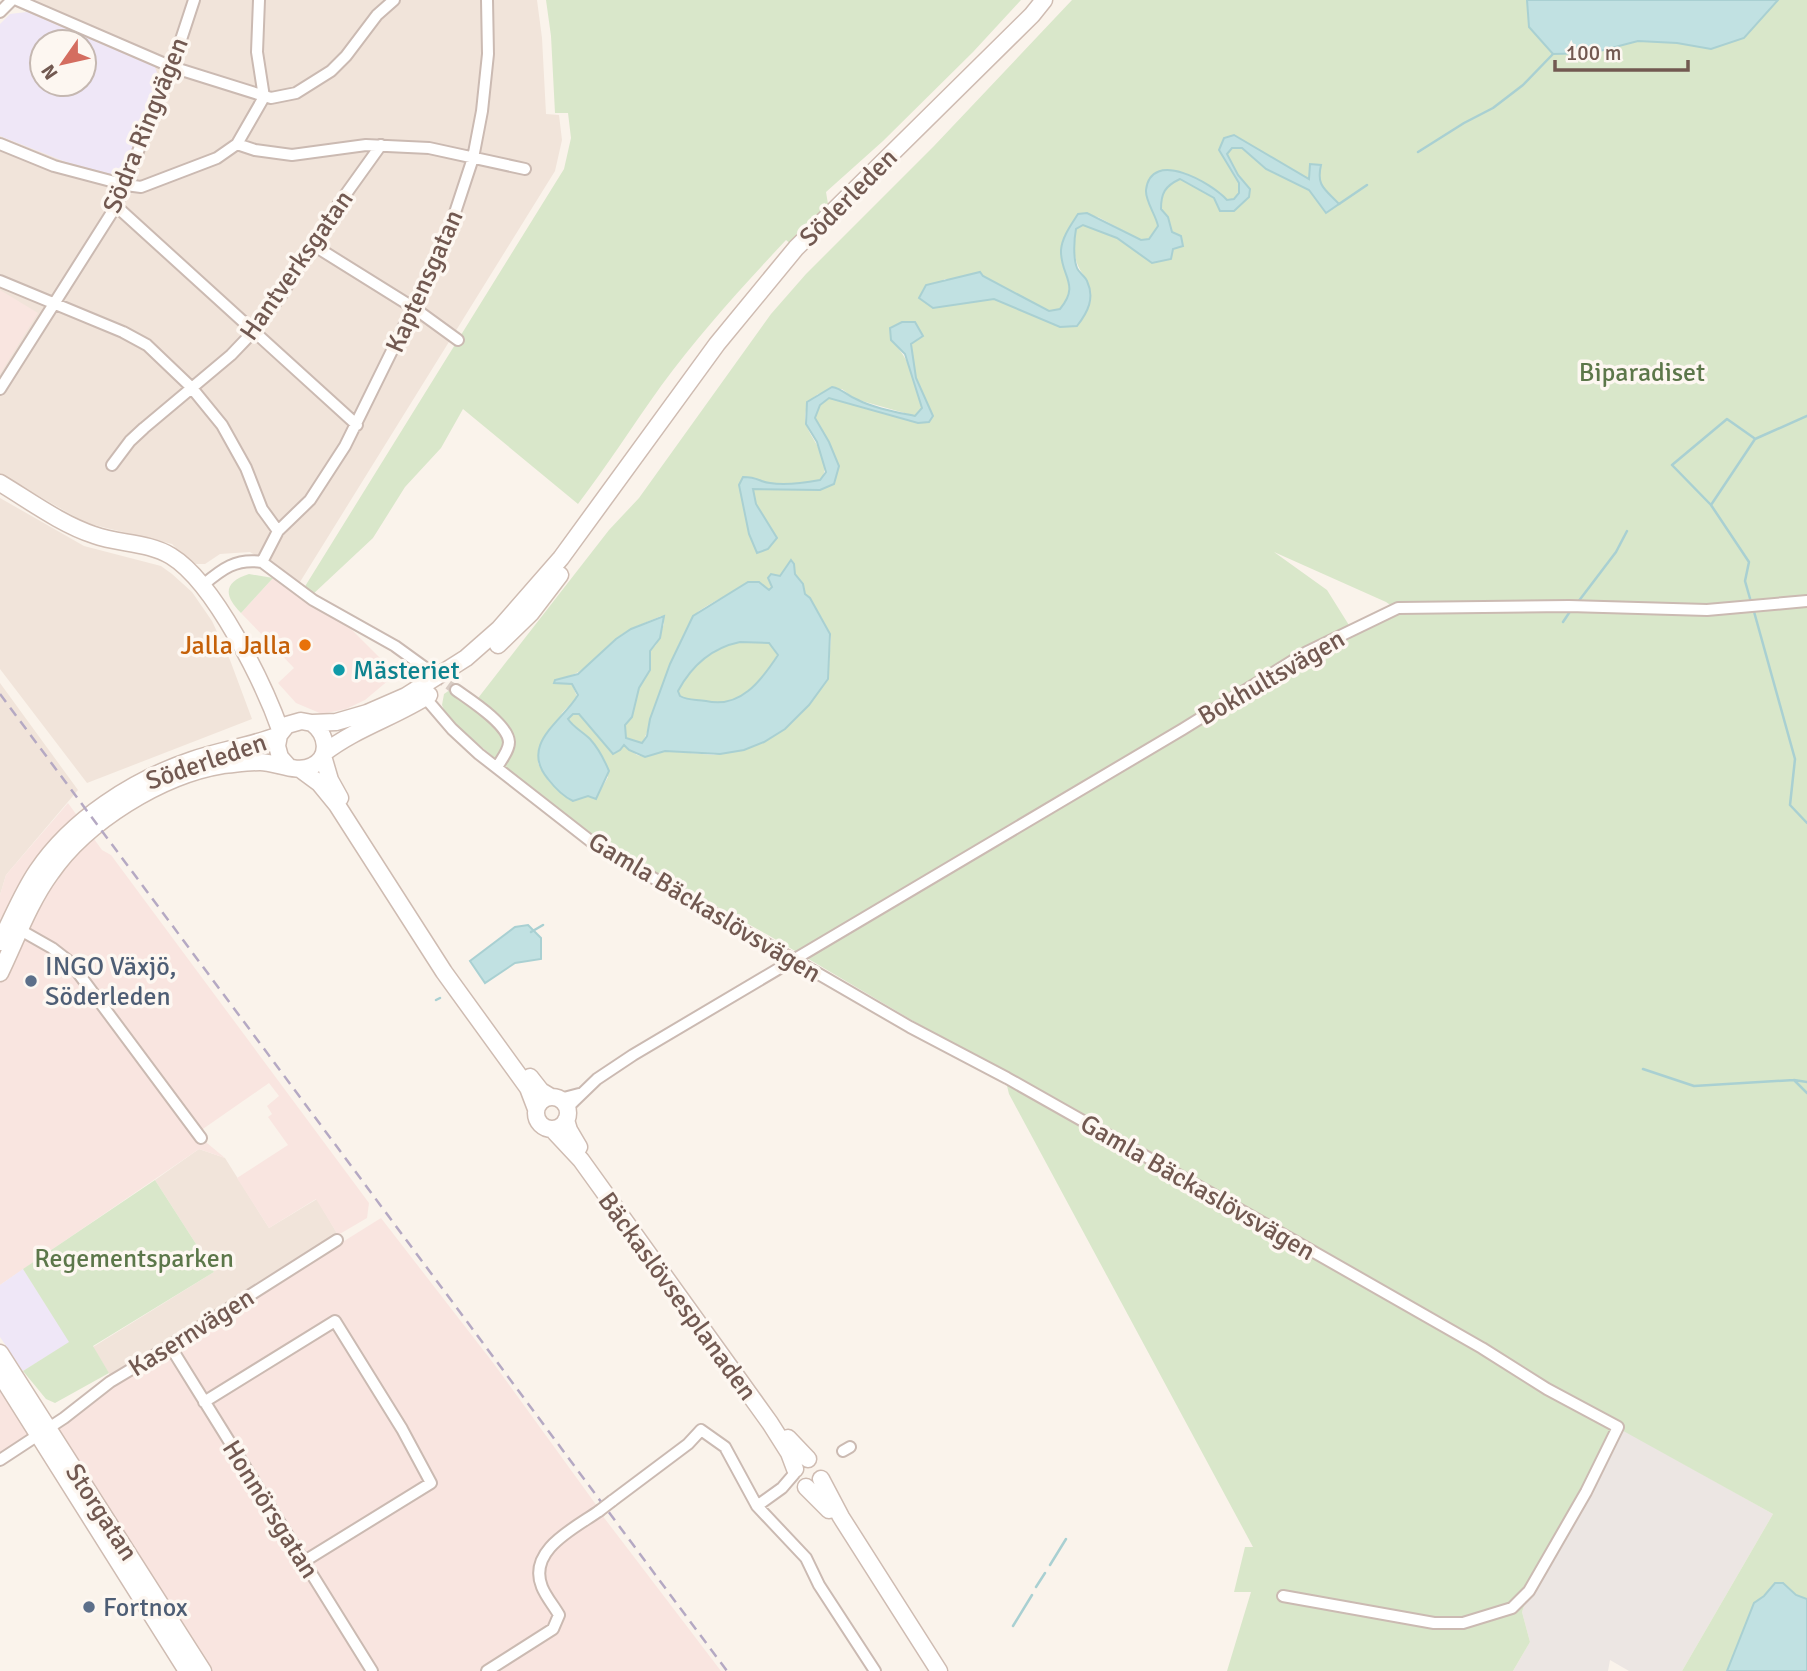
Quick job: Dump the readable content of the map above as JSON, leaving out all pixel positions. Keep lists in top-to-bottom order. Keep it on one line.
{"streets":{"street":["Södra Ringvägen","Söderleden","Hantverksgatan","Kaptensgatan","Bokhultsvägen","Gamla Bäckaslövsvägen","Bäckaslövsesplanaden","Kasernvägen","Honnörsgatan","Storgatan"]},"crossings":[["Söderleden","Gamla Bäckaslövsvägen"],["Söderleden","Bäckaslövsesplanaden"],["Bokhultsvägen","Gamla Bäckaslövsvägen"],["Bokhultsvägen","Bäckaslövsesplanaden"],["Kasernvägen","Honnörsgatan"],["Kasernvägen","Storgatan"]],"parks":["Biparadiset","Regementsparken"],"places":["Jalla Jalla","Mästeriet","INGO Växjö, Söderleden","Fortnox"],"scale_bar":"100 m","north":"bottom left"}
